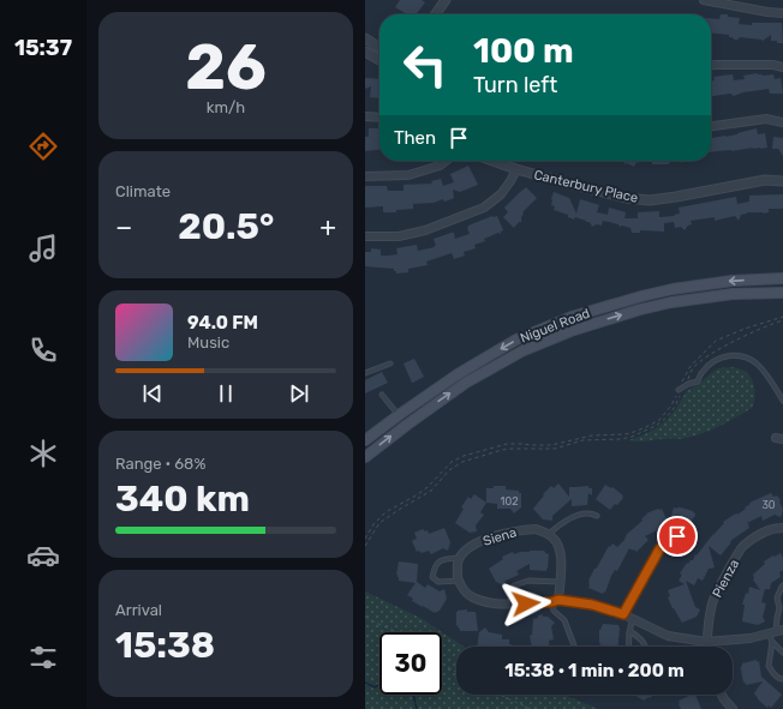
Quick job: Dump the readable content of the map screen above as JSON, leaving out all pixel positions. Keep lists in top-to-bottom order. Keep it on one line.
{"streets":{"main road":["Niguel Road"],"street":["Canterbury Place","Siena","Pienza"]},"house_numbers":["102","30"],"page":{"tabs":"15:37","tile":[["26","km/h"],"Climate",["Range · 68%","340 km"],["Arrival","15:38"]],"turn":["100 m","Turn left"],"then":"Then","heat":["−","20.5°","+"],"song":["94.0 FM","Music"],"limit":"30","trip":"15:38 · 1 min · 200 m"}}
